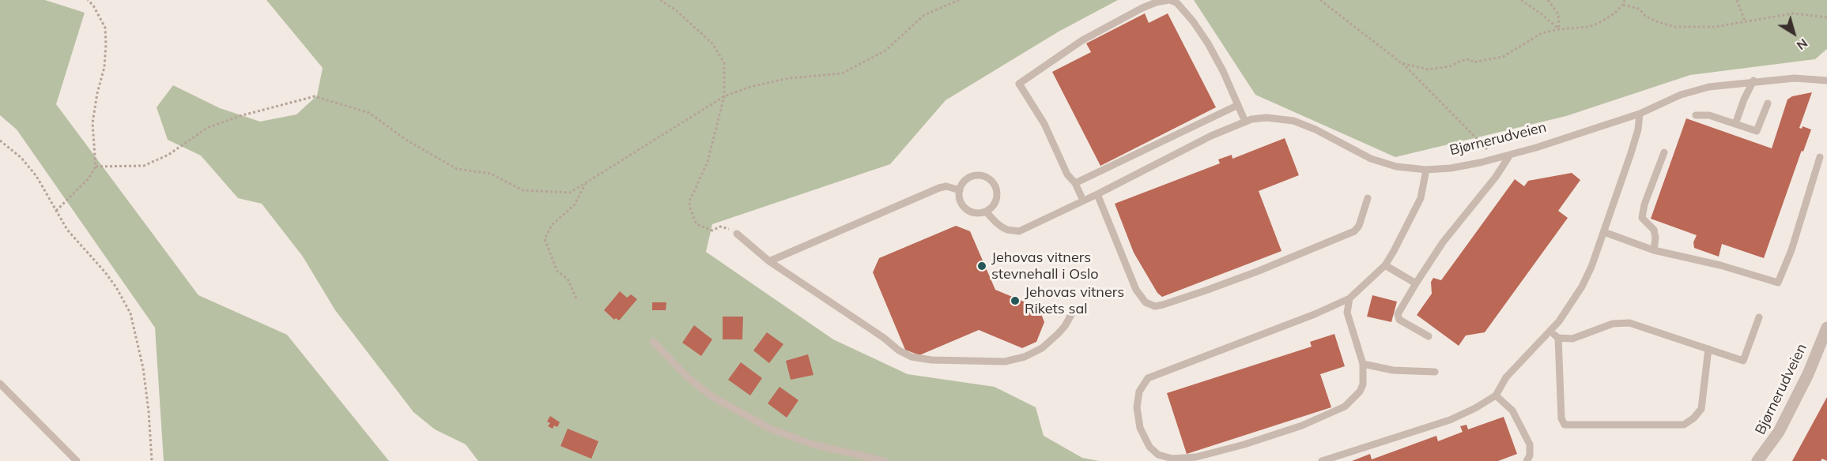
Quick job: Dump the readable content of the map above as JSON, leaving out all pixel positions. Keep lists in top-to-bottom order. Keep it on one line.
{"streets":{"street":["Bjørnerudveien"]},"places":["Jehovas vitners stevnehall i Oslo","Jehovas vitners Rikets sal"],"north":"bottom right"}
